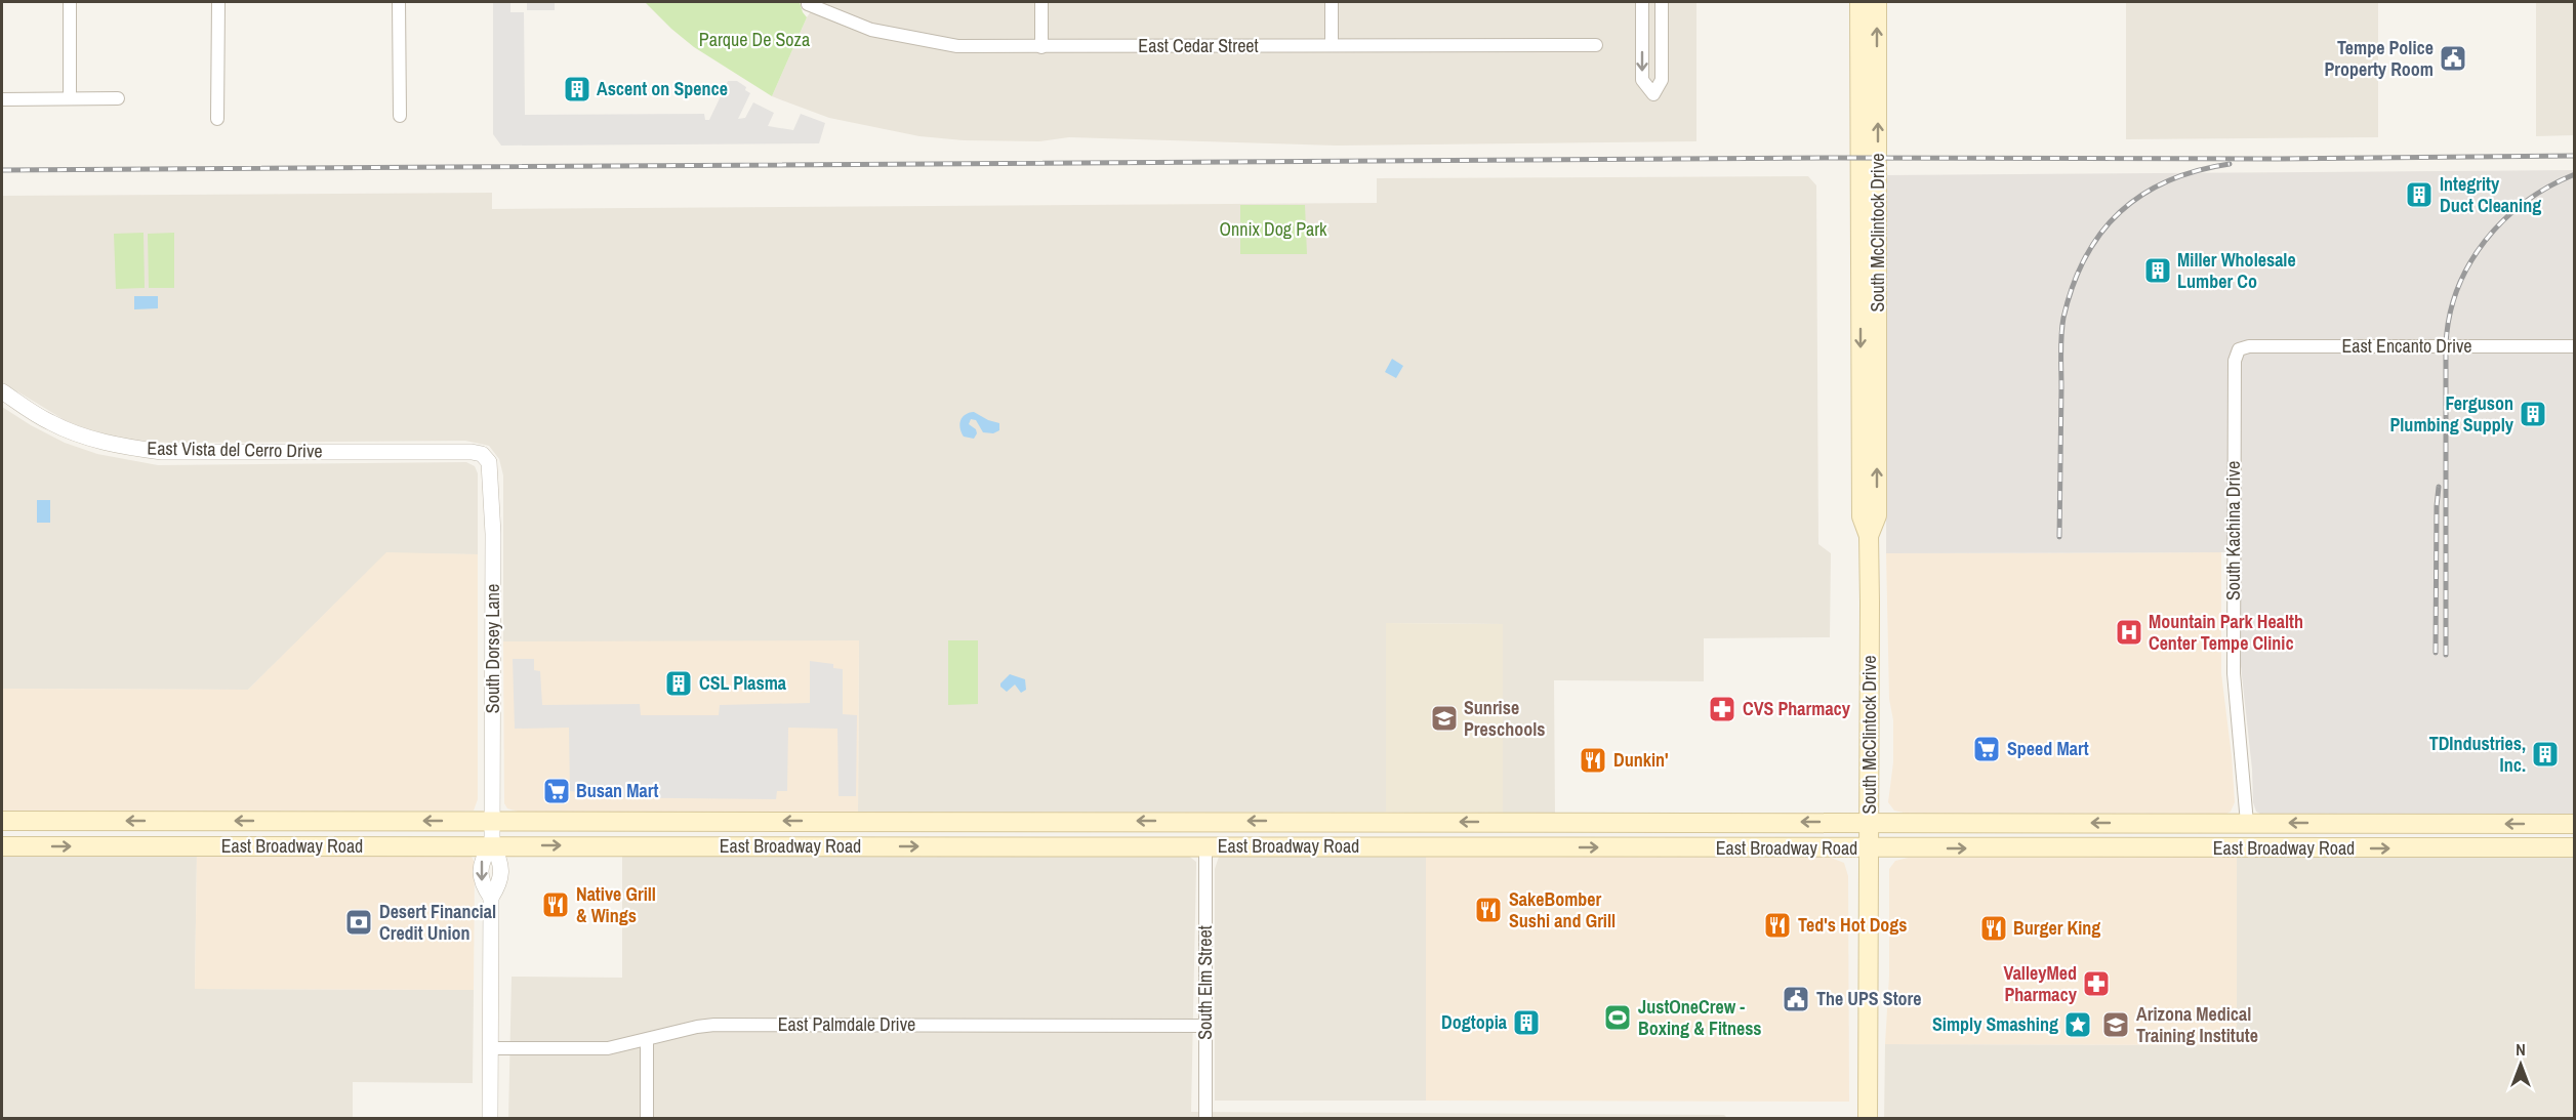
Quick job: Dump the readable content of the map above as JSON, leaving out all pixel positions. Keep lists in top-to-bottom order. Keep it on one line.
{"streets":{"main road":["South McClintock Drive","East Broadway Road"],"street":["East Cedar Street","East Encanto Drive","East Vista del Cerro Drive","South Kachina Drive","South Dorsey Lane","South Elm Street","East Palmdale Drive"]},"crossings":[["South McClintock Drive","East Broadway Road"],["East Encanto Drive","South Kachina Drive"],["East Vista del Cerro Drive","South Dorsey Lane"],["South Kachina Drive","East Broadway Road"],["South Dorsey Lane","East Broadway Road"],["South Dorsey Lane","East Palmdale Drive"],["East Broadway Road","South Elm Street"],["South Elm Street","East Palmdale Drive"]],"parks":["Parque De Soza","Onnix Dog Park"],"places":{"public building":["Tempe Police Property Room","The UPS Store"],"building":["Ascent on Spence","Integrity Duct Cleaning","Miller Wholesale Lumber Co","Ferguson Plumbing Supply","CSL Plasma","TDIndustries, Inc.","Dogtopia"],"hospital":["Mountain Park Health Center Tempe Clinic"],"pharmacy":["CVS Pharmacy","ValleyMed Pharmacy"],"school or university":["Sunrise Preschools","Arizona Medical Training Institute"],"supermarket":["Speed Mart","Busan Mart"],"restaurant":["Dunkin'","Native Grill & Wings","SakeBomber Sushi and Grill","Ted's Hot Dogs","Burger King"],"bank":["Desert Financial Credit Union"],"sports":["JustOneCrew - Boxing & Fitness"],"place":["Simply Smashing"]},"north":"top"}
